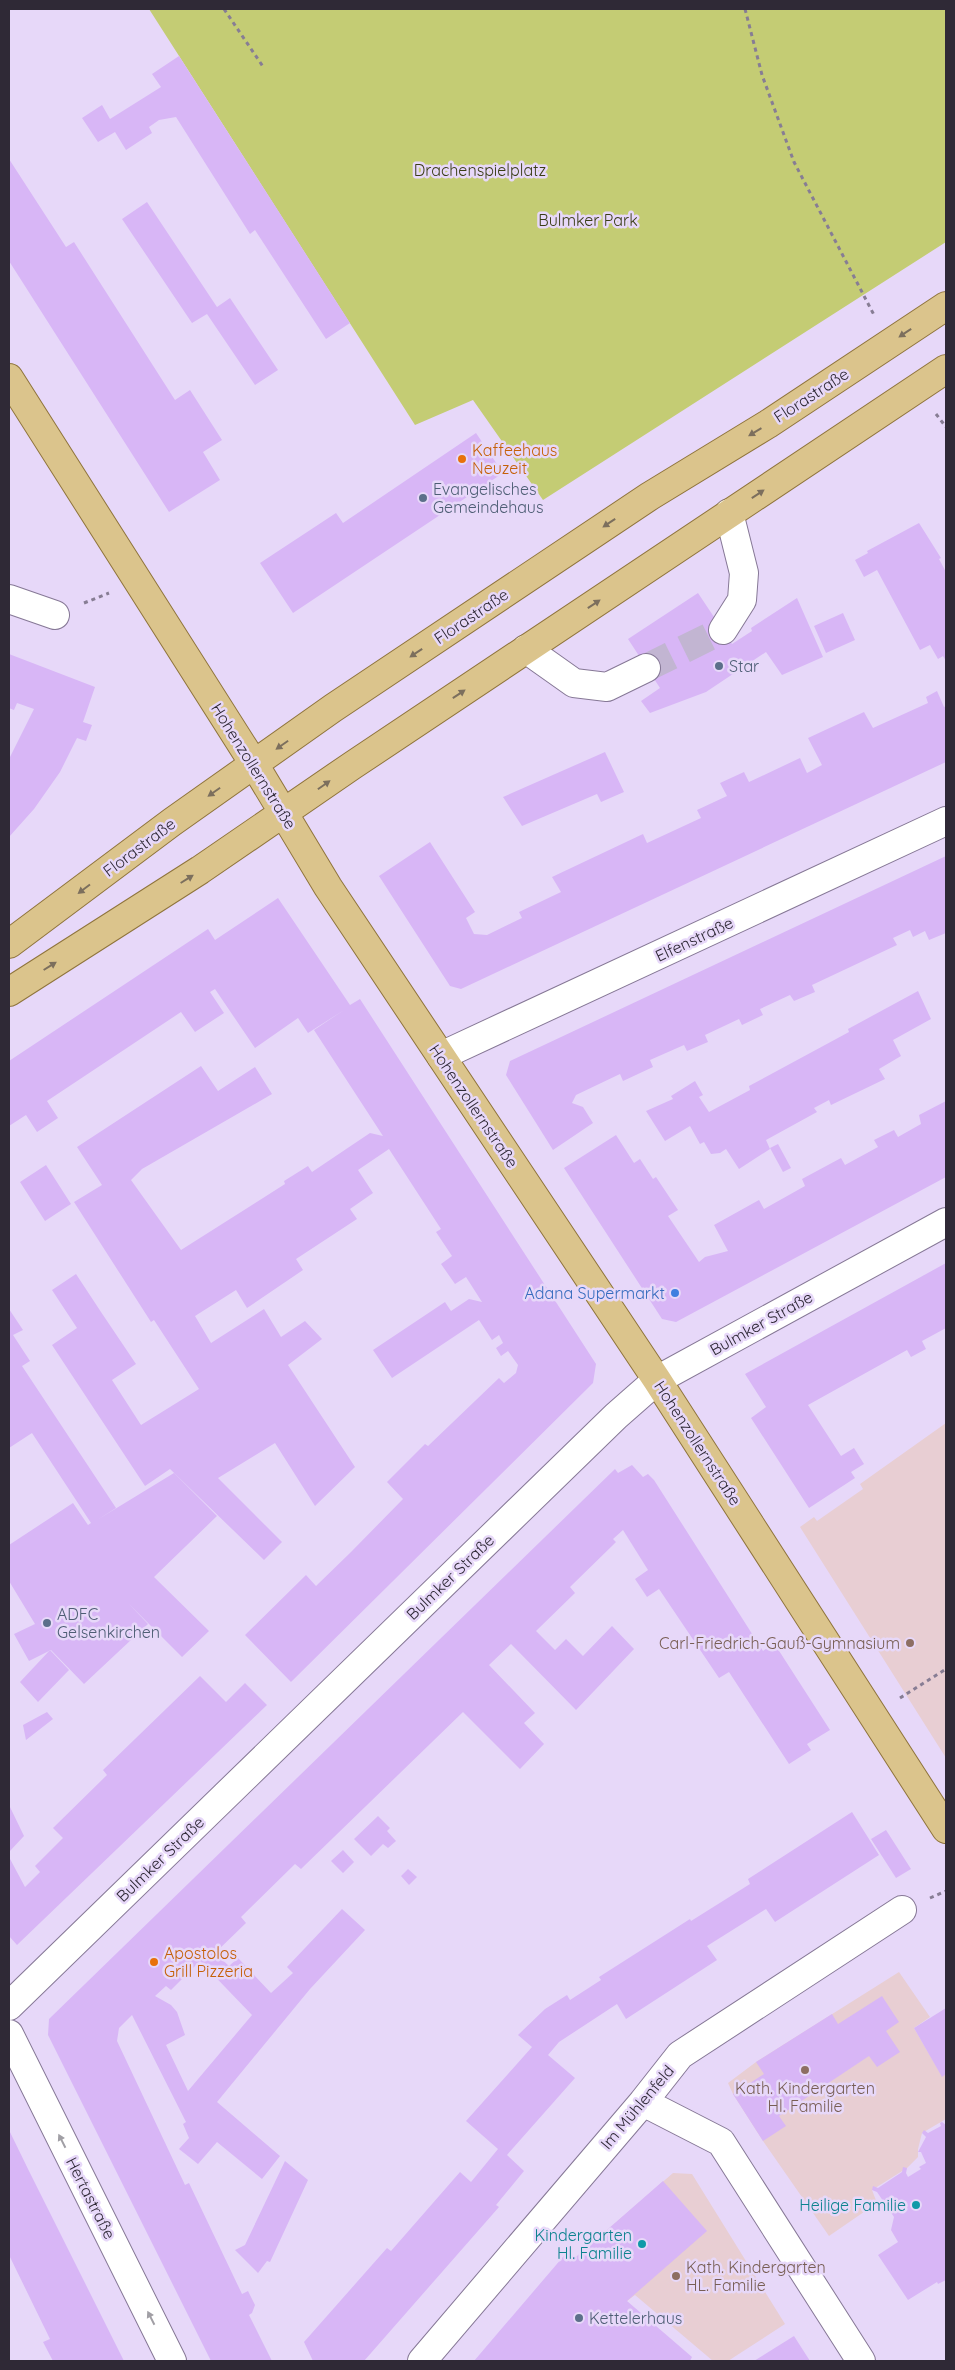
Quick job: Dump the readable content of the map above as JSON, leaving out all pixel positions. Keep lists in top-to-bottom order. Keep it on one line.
{"streets":{"main road":["Florastraße","Hohenzollernstraße"],"street":["Elfenstraße","Bulmker Straße","Im Mühlenfeld","Hertastraße"]},"crossings":[["Florastraße","Hohenzollernstraße"],["Hohenzollernstraße","Elfenstraße"],["Hohenzollernstraße","Bulmker Straße"]],"one_way":["Hertastraße"],"parks":["Drachenspielplatz","Bulmker Park"],"places":["Kaffeehaus Neuzeit","Evangelisches Gemeindehaus","Star","Adana Supermarkt","ADFC Gelsenkirchen","Carl-Friedrich-Gauß-Gymnasium","Apostolos Grill Pizzeria","Kath. Kindergarten Hl. Familie","Heilige Familie","Kindergarten Hl. Familie","Kath. Kindergarten HL. Familie","Kettelerhaus"]}
